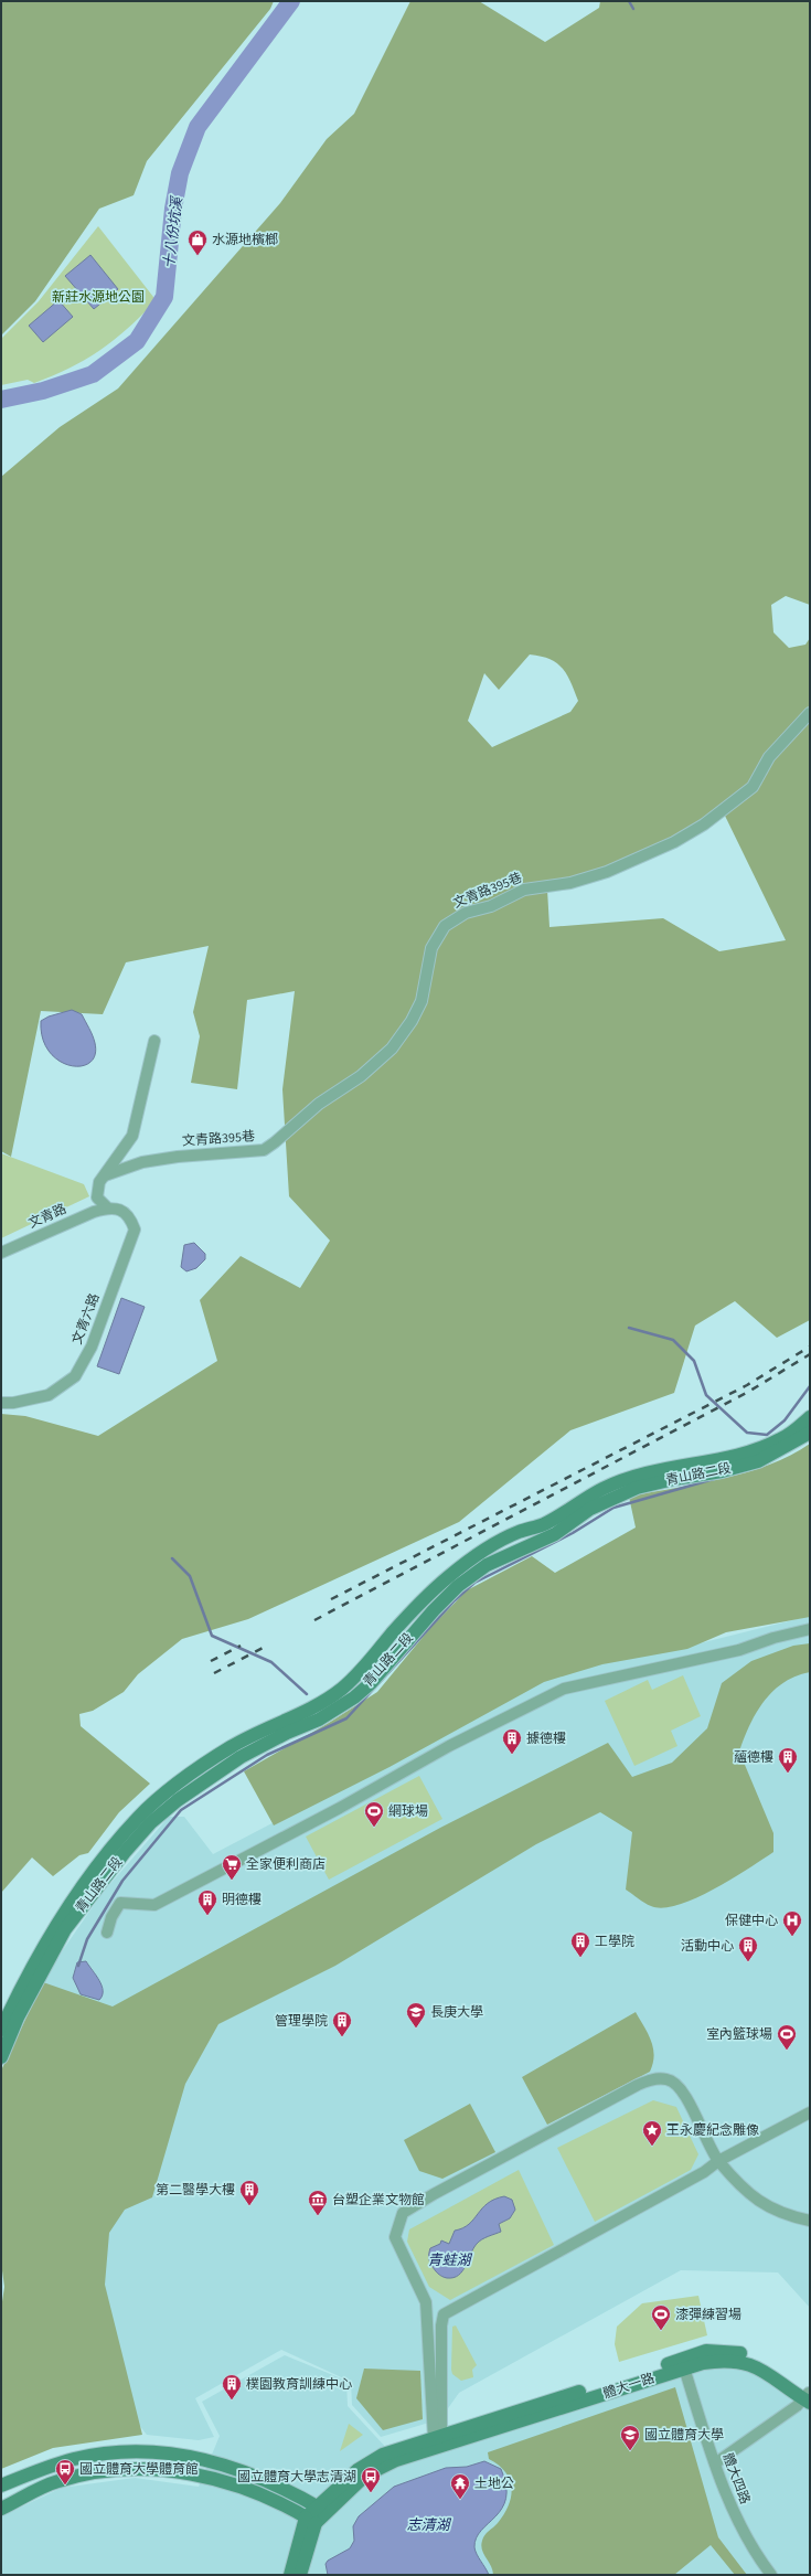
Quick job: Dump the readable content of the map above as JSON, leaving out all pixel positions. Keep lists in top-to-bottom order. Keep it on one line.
{"streets":{"street":["文青路395巷","文青路","文青六路","青山路二段","體大一路","體大四路"]},"crossings":[["文青路","文青六路"],["體大一路","體大四路"]],"water":["十八份坑溪","青蛙湖","志清湖"],"parks":["新莊水源地公園"],"places":{"shop":["水源地檳榔"],"building":["據德樓","蘊德樓","明德樓","工學院","活動中心","管理學院","第二醫學大樓","樸園教育訓練中心"],"sports":["網球場","室內籃球場","漆彈練習場"],"supermarket":["全家便利商店"],"hospital":["保健中心"],"school or university":["長庚大學","國立體育大學"],"place":["王永慶紀念雕像"],"museum":["台塑企業文物館"],"bus stop":["國立體育大學體育館","國立體育大學志清湖"],"temple":["土地公"]}}
